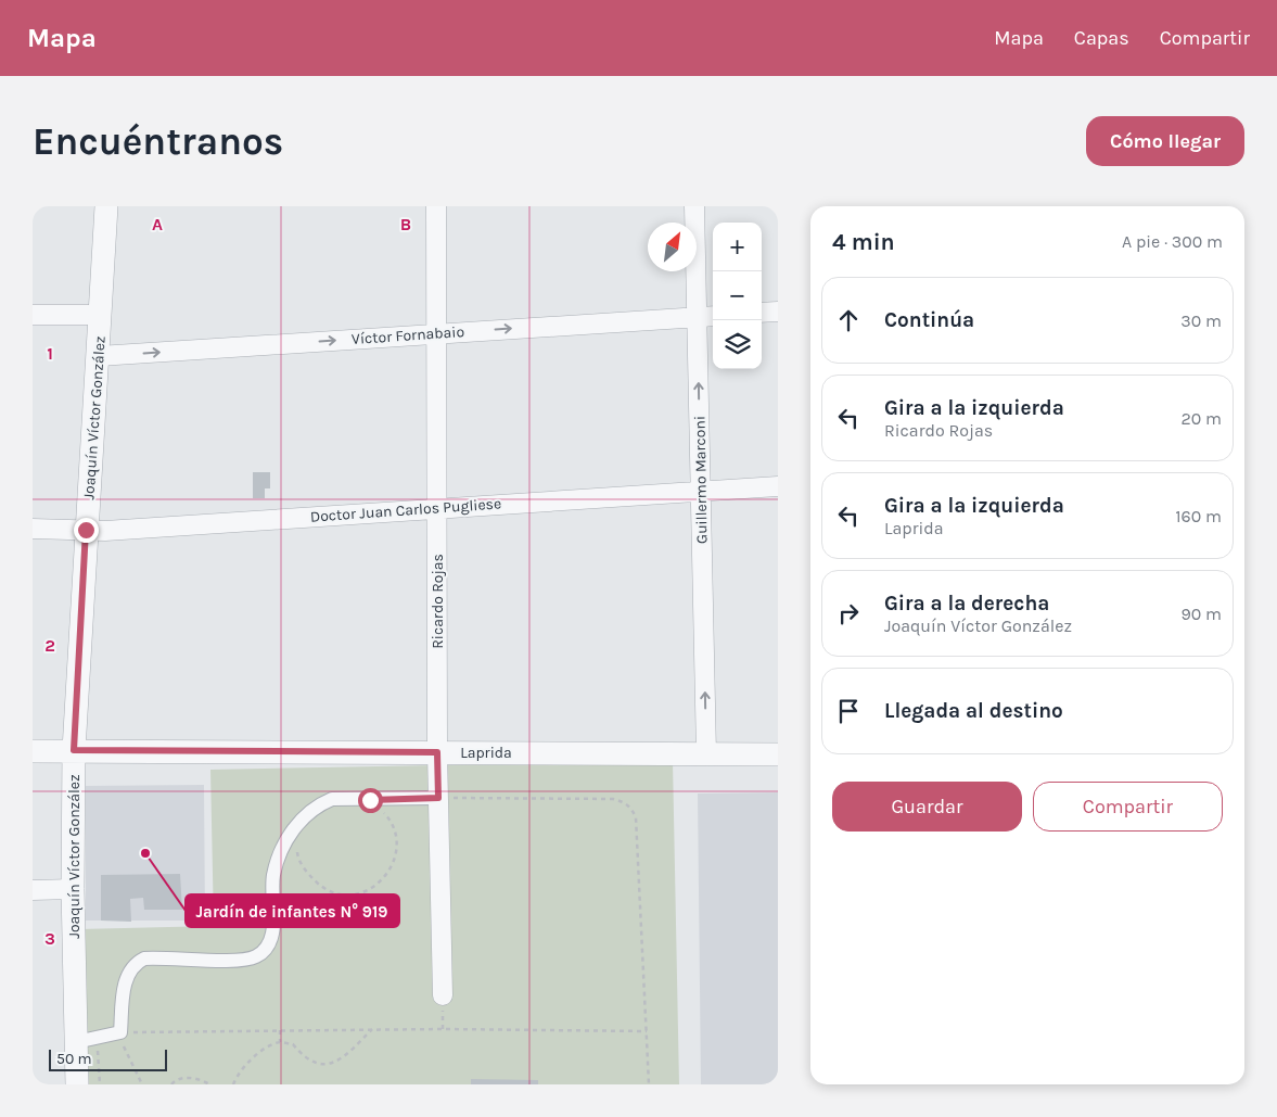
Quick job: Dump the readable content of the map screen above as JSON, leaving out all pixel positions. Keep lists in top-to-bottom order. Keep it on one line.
{"streets":{"street":["Víctor Fornabaio","Joaquín Víctor González","Guillermo Marconi","Doctor Juan Carlos Pugliese","Ricardo Rojas","Laprida"]},"crossings":[["Víctor Fornabaio","Joaquín Víctor González"],["Víctor Fornabaio","Guillermo Marconi"],["Víctor Fornabaio","Ricardo Rojas"],["Joaquín Víctor González","Doctor Juan Carlos Pugliese"],["Joaquín Víctor González","Laprida"],["Guillermo Marconi","Doctor Juan Carlos Pugliese"],["Guillermo Marconi","Laprida"],["Doctor Juan Carlos Pugliese","Ricardo Rojas"],["Ricardo Rojas","Laprida"]],"one_way":["Víctor Fornabaio","Guillermo Marconi"],"places":["Jardín de infantes N° 919"],"scale_bar":"50 m","north":"top right","page":{"header":"Mapa","nav":["Mapa","Capas","Compartir"],"buttons":["Cómo llegar",["Guardar","Compartir"]],"title":"Encuéntranos","heading":["4 min","A pie · 300 m"],"map_buttons":["+","−"],"list":[["Continúa","30 m"],["Gira a la izquierda","Ricardo Rojas","20 m"],["Gira a la izquierda","Laprida","160 m"],["Gira a la derecha","Joaquín Víctor González","90 m"],"Llegada al destino"],"scale":"50 m"},"grid":{"columns":["A","B"],"rows":["1","2","3"]}}
